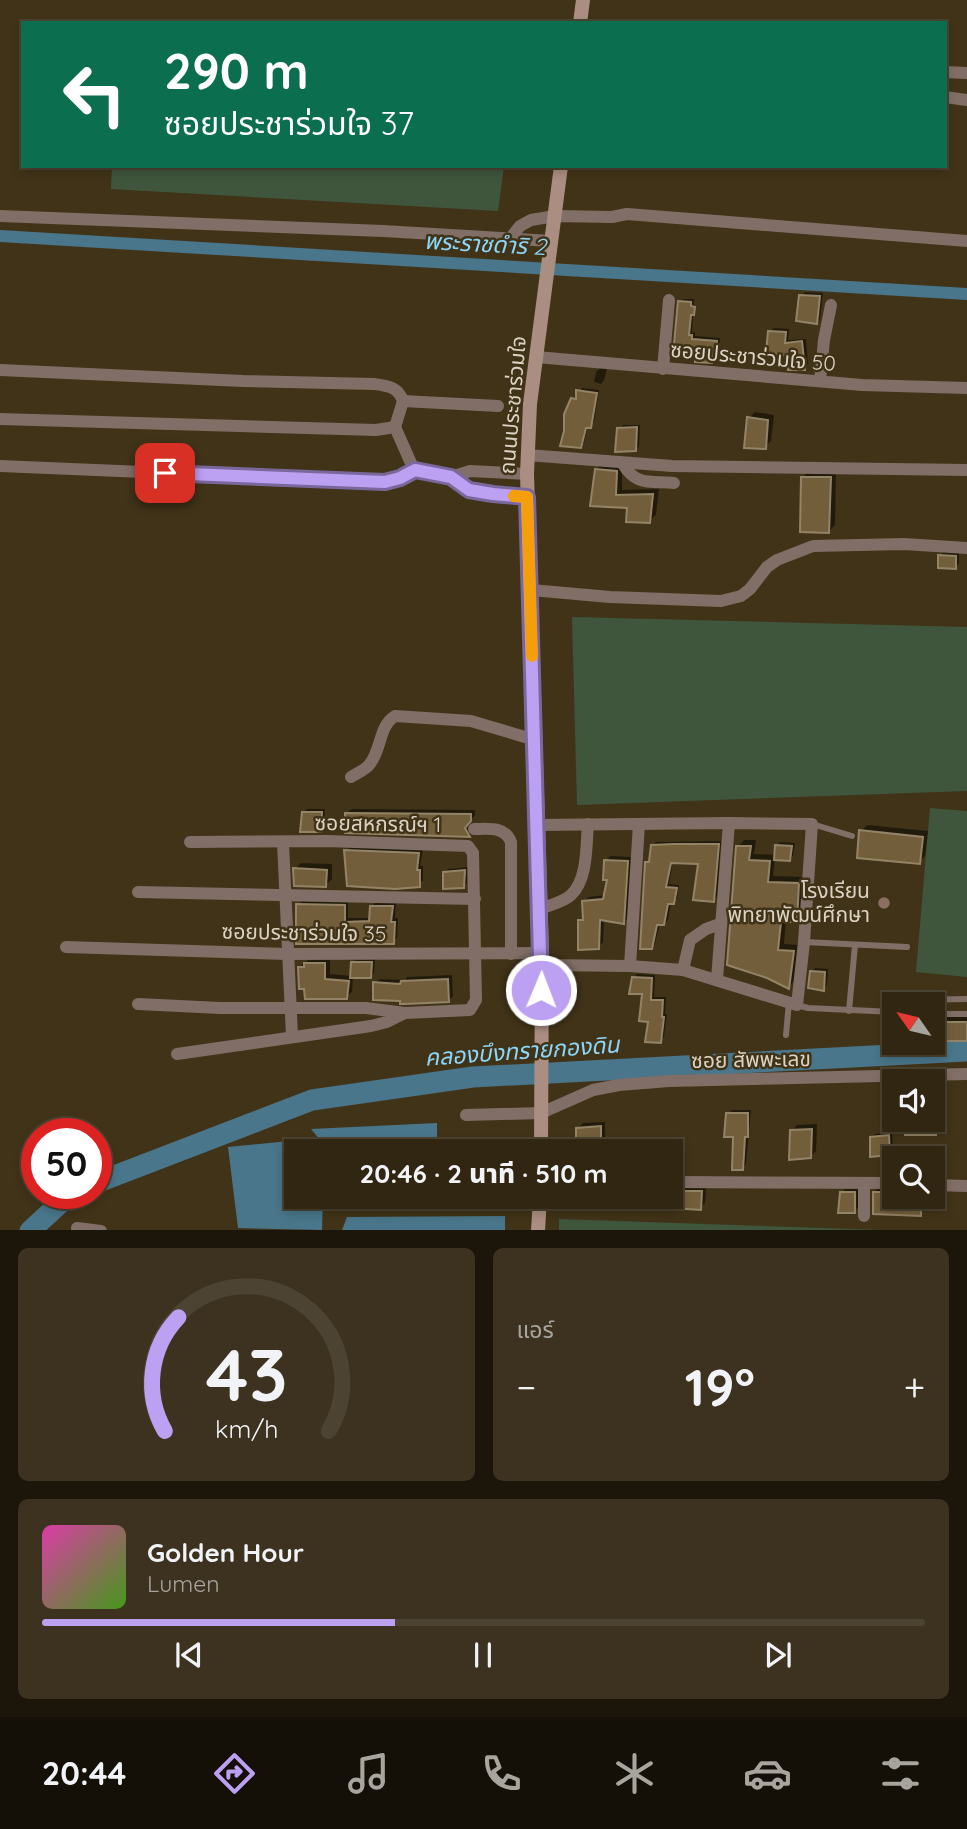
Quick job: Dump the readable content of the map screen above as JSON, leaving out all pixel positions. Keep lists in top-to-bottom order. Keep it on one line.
{"streets":{"main road":["ถนนประชาร่วมใจ"],"street":["ซอยประชาร่วมใจ 50","ซอยสหกรณ์ฯ 1","ซอยประชาร่วมใจ 35","ซอย สัพพะเลข"]},"crossings":[["ซอยประชาร่วมใจ 50","ถนนประชาร่วมใจ"],["ถนนประชาร่วมใจ","ซอยประชาร่วมใจ 35"],["ถนนประชาร่วมใจ","ซอย สัพพะเลข"]],"water":["พระราชดำริ 2","คลองบึงทรายกองดิน"],"places":["โรงเรียน พิทยาพัฒน์ศึกษา"],"north":"top left","page":{"turn":["290 m","ซอยประชาร่วมใจ 37"],"limit":"50","trip":"20:46 · 2 นาที · 510 m","tile":"แอร์","heat":["−","19°","+"],"song":["Golden Hour","Lumen"],"tabs":"20:44","gauge":["43","km/h"]}}
